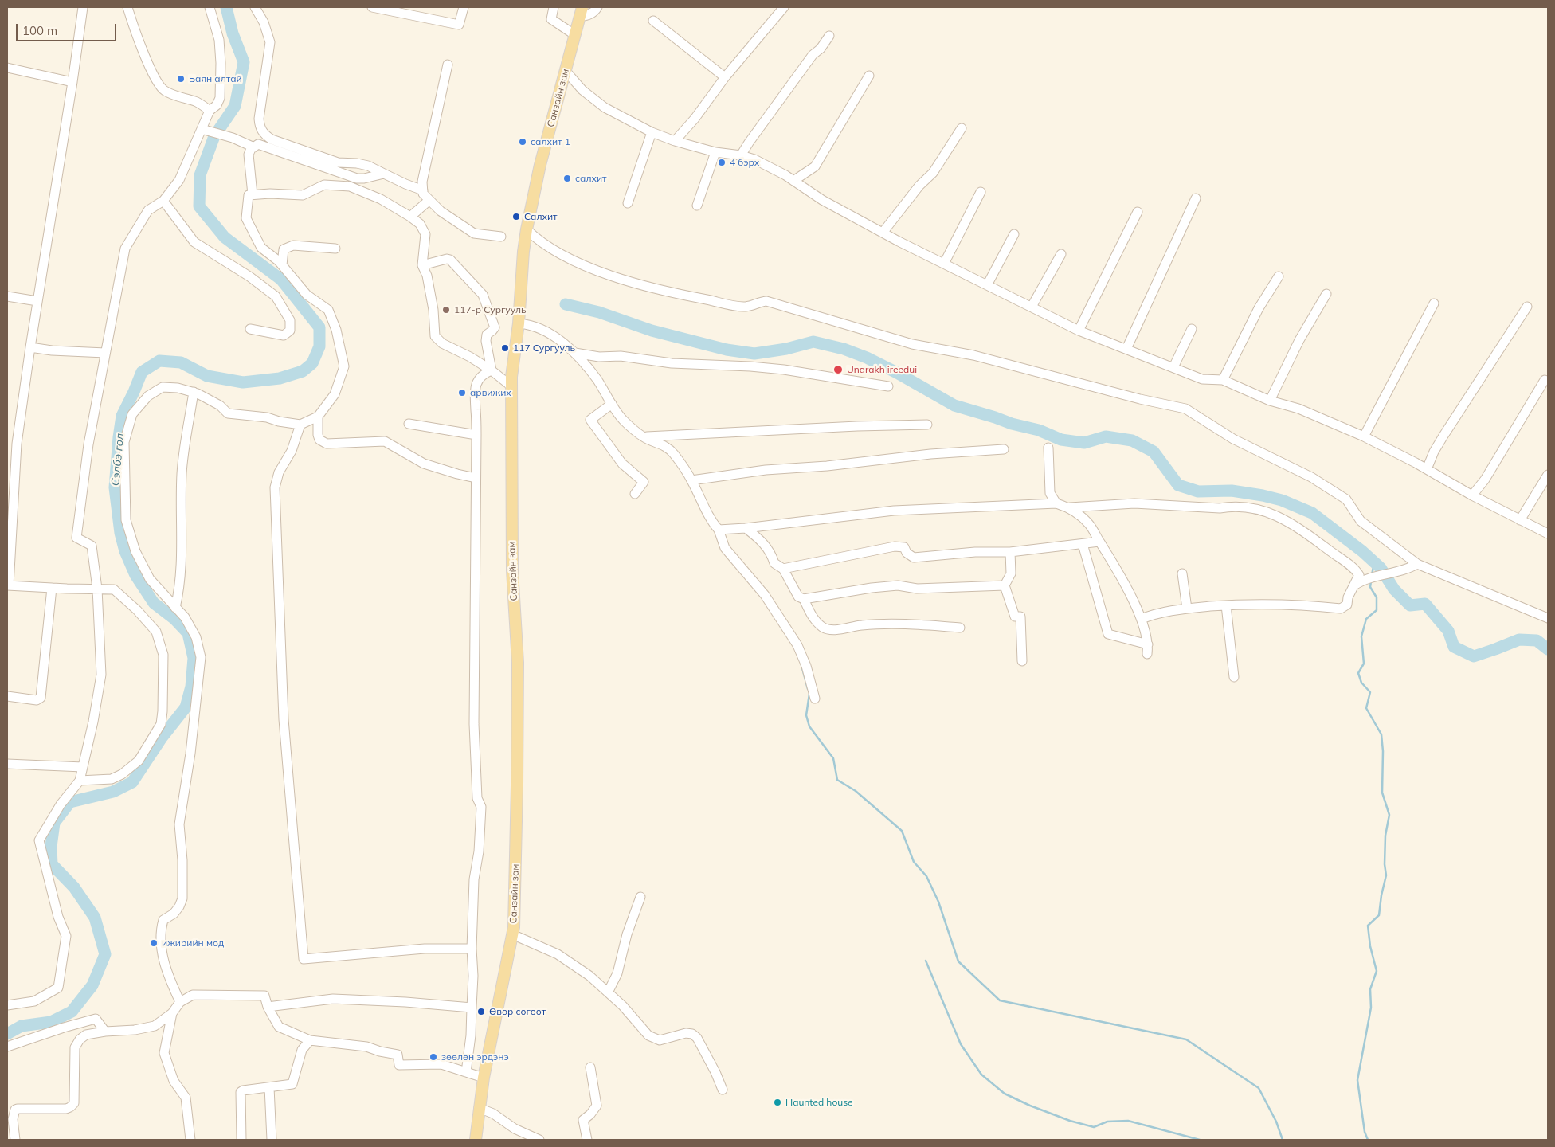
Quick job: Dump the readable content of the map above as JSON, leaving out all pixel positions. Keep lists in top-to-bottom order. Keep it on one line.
{"streets":{"main road":["Санзайн зам"]},"water":["Сэлбэ гол"],"places":["Баян алтай","салхит 1","4 бэрх","салхит","Салхит","117-р Сургууль","117 Сургууль","Undrakh ireedui","арвижих","ижирийн мод","Өвөр согоот","зөөлөн эрдэнэ","Haunted house"],"scale_bar":"100 m"}
